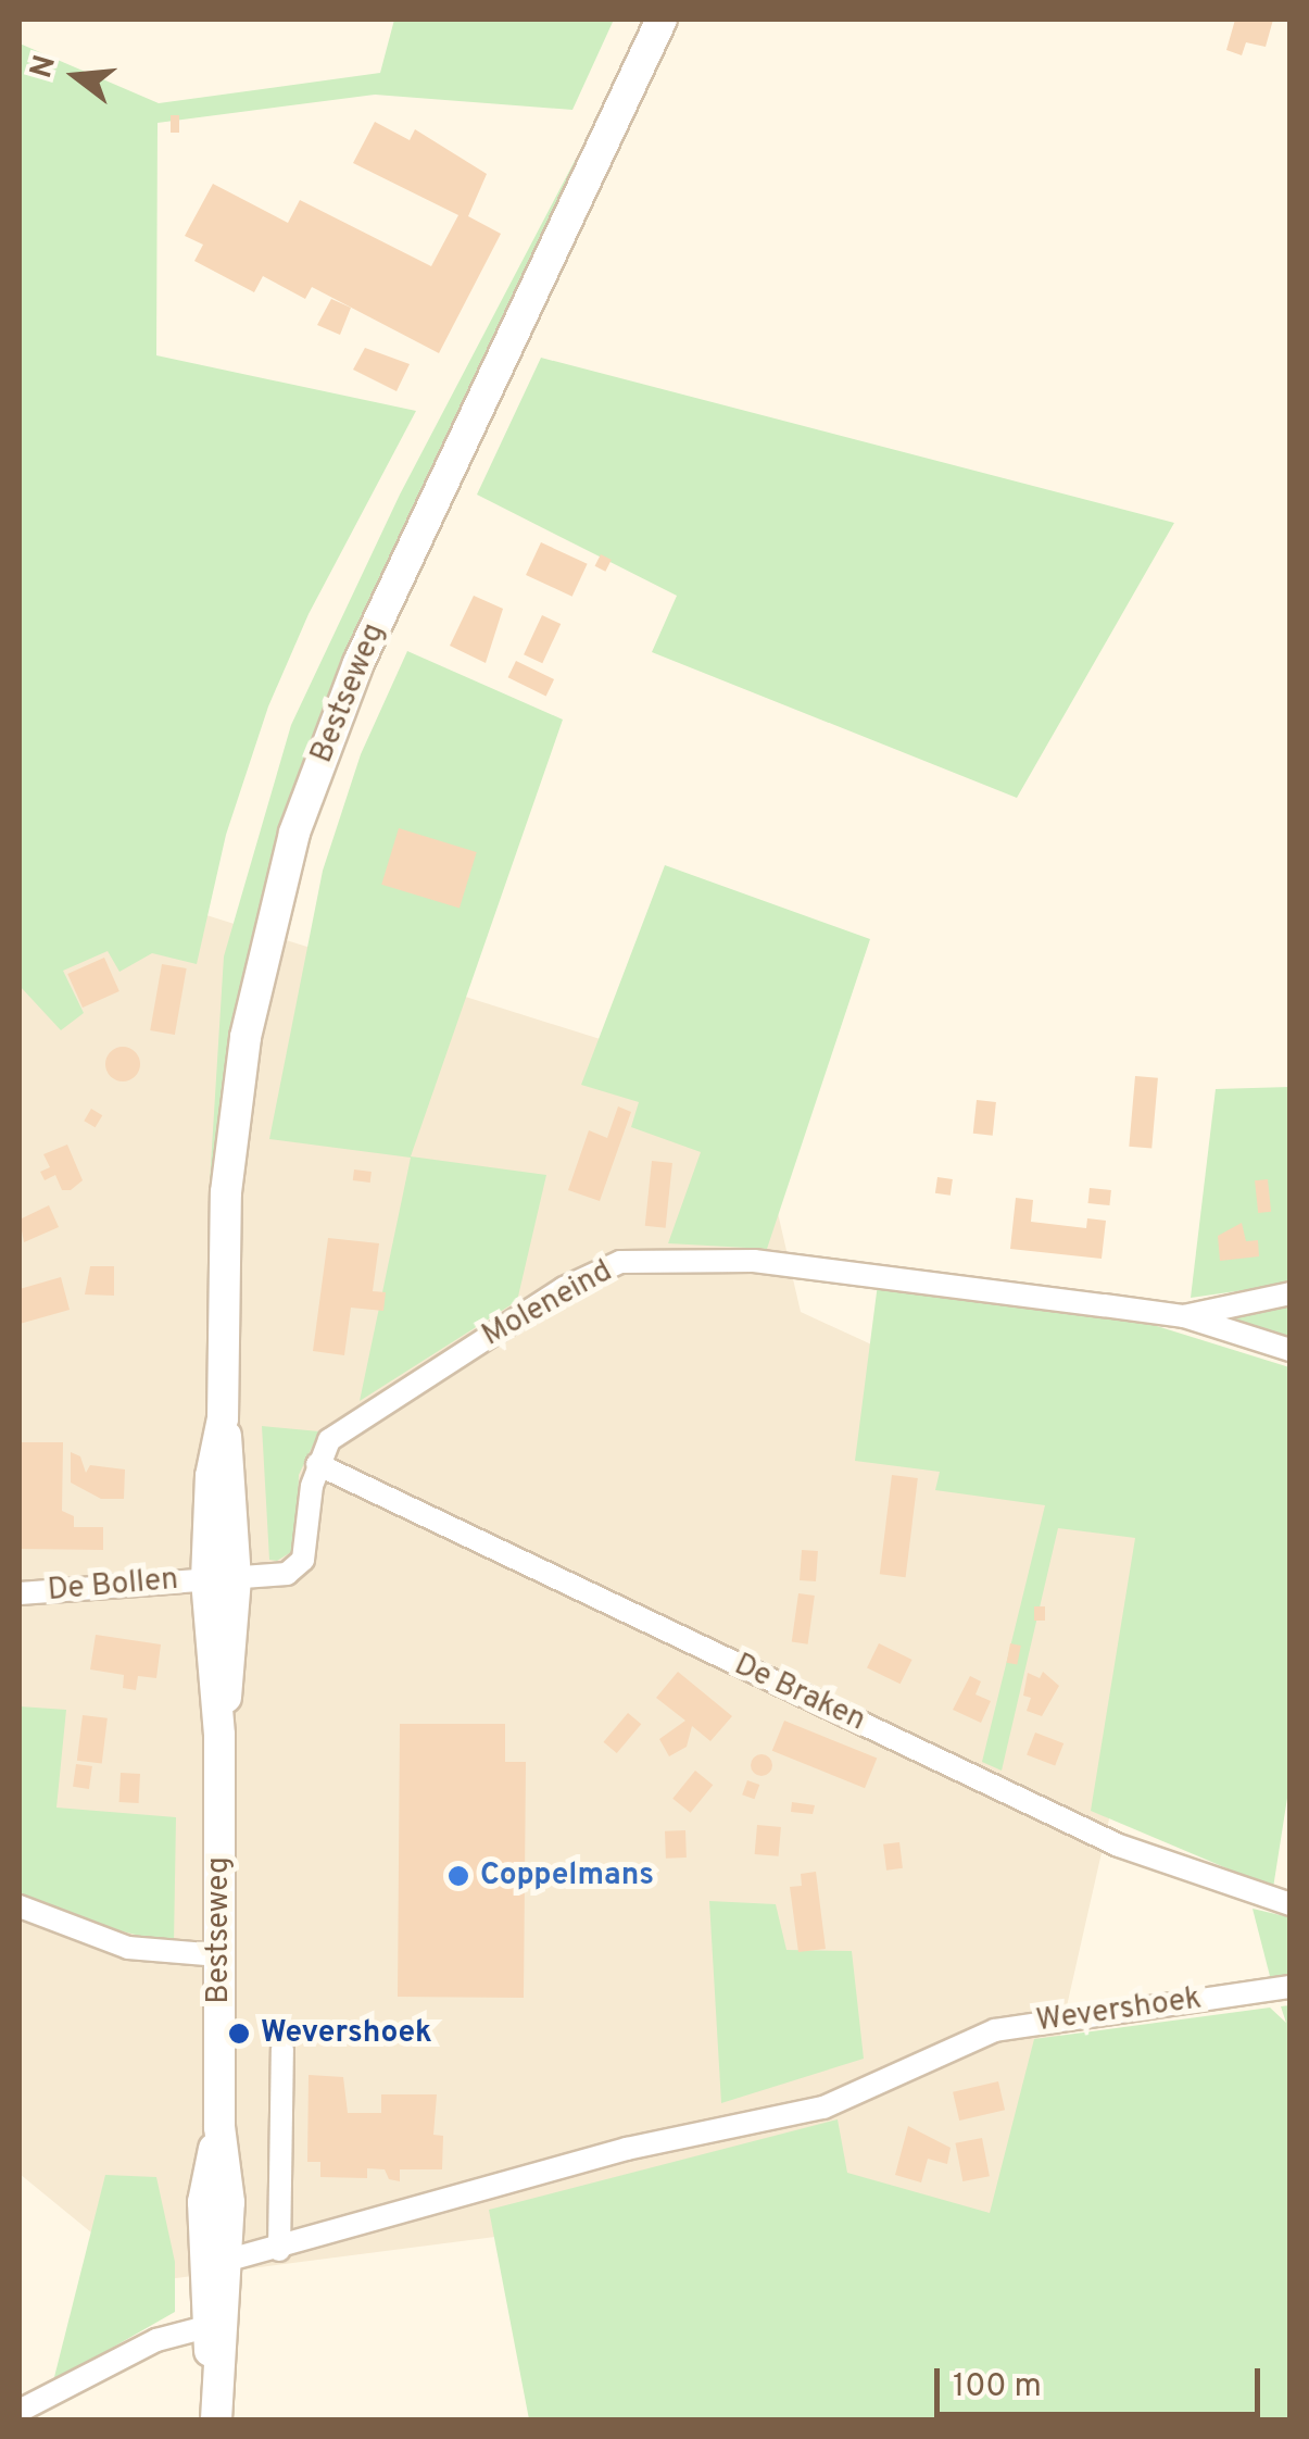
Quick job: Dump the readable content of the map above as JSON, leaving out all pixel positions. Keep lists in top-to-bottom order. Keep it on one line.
{"streets":{"main road":["Bestseweg"],"street":["Moleneind","De Bollen","De Braken","Wevershoek"]},"crossings":[["Bestseweg","De Bollen"],["Bestseweg","Wevershoek"],["Moleneind","De Braken"]],"places":["Coppelmans","Wevershoek"],"scale_bar":"100 m","north":"left"}
